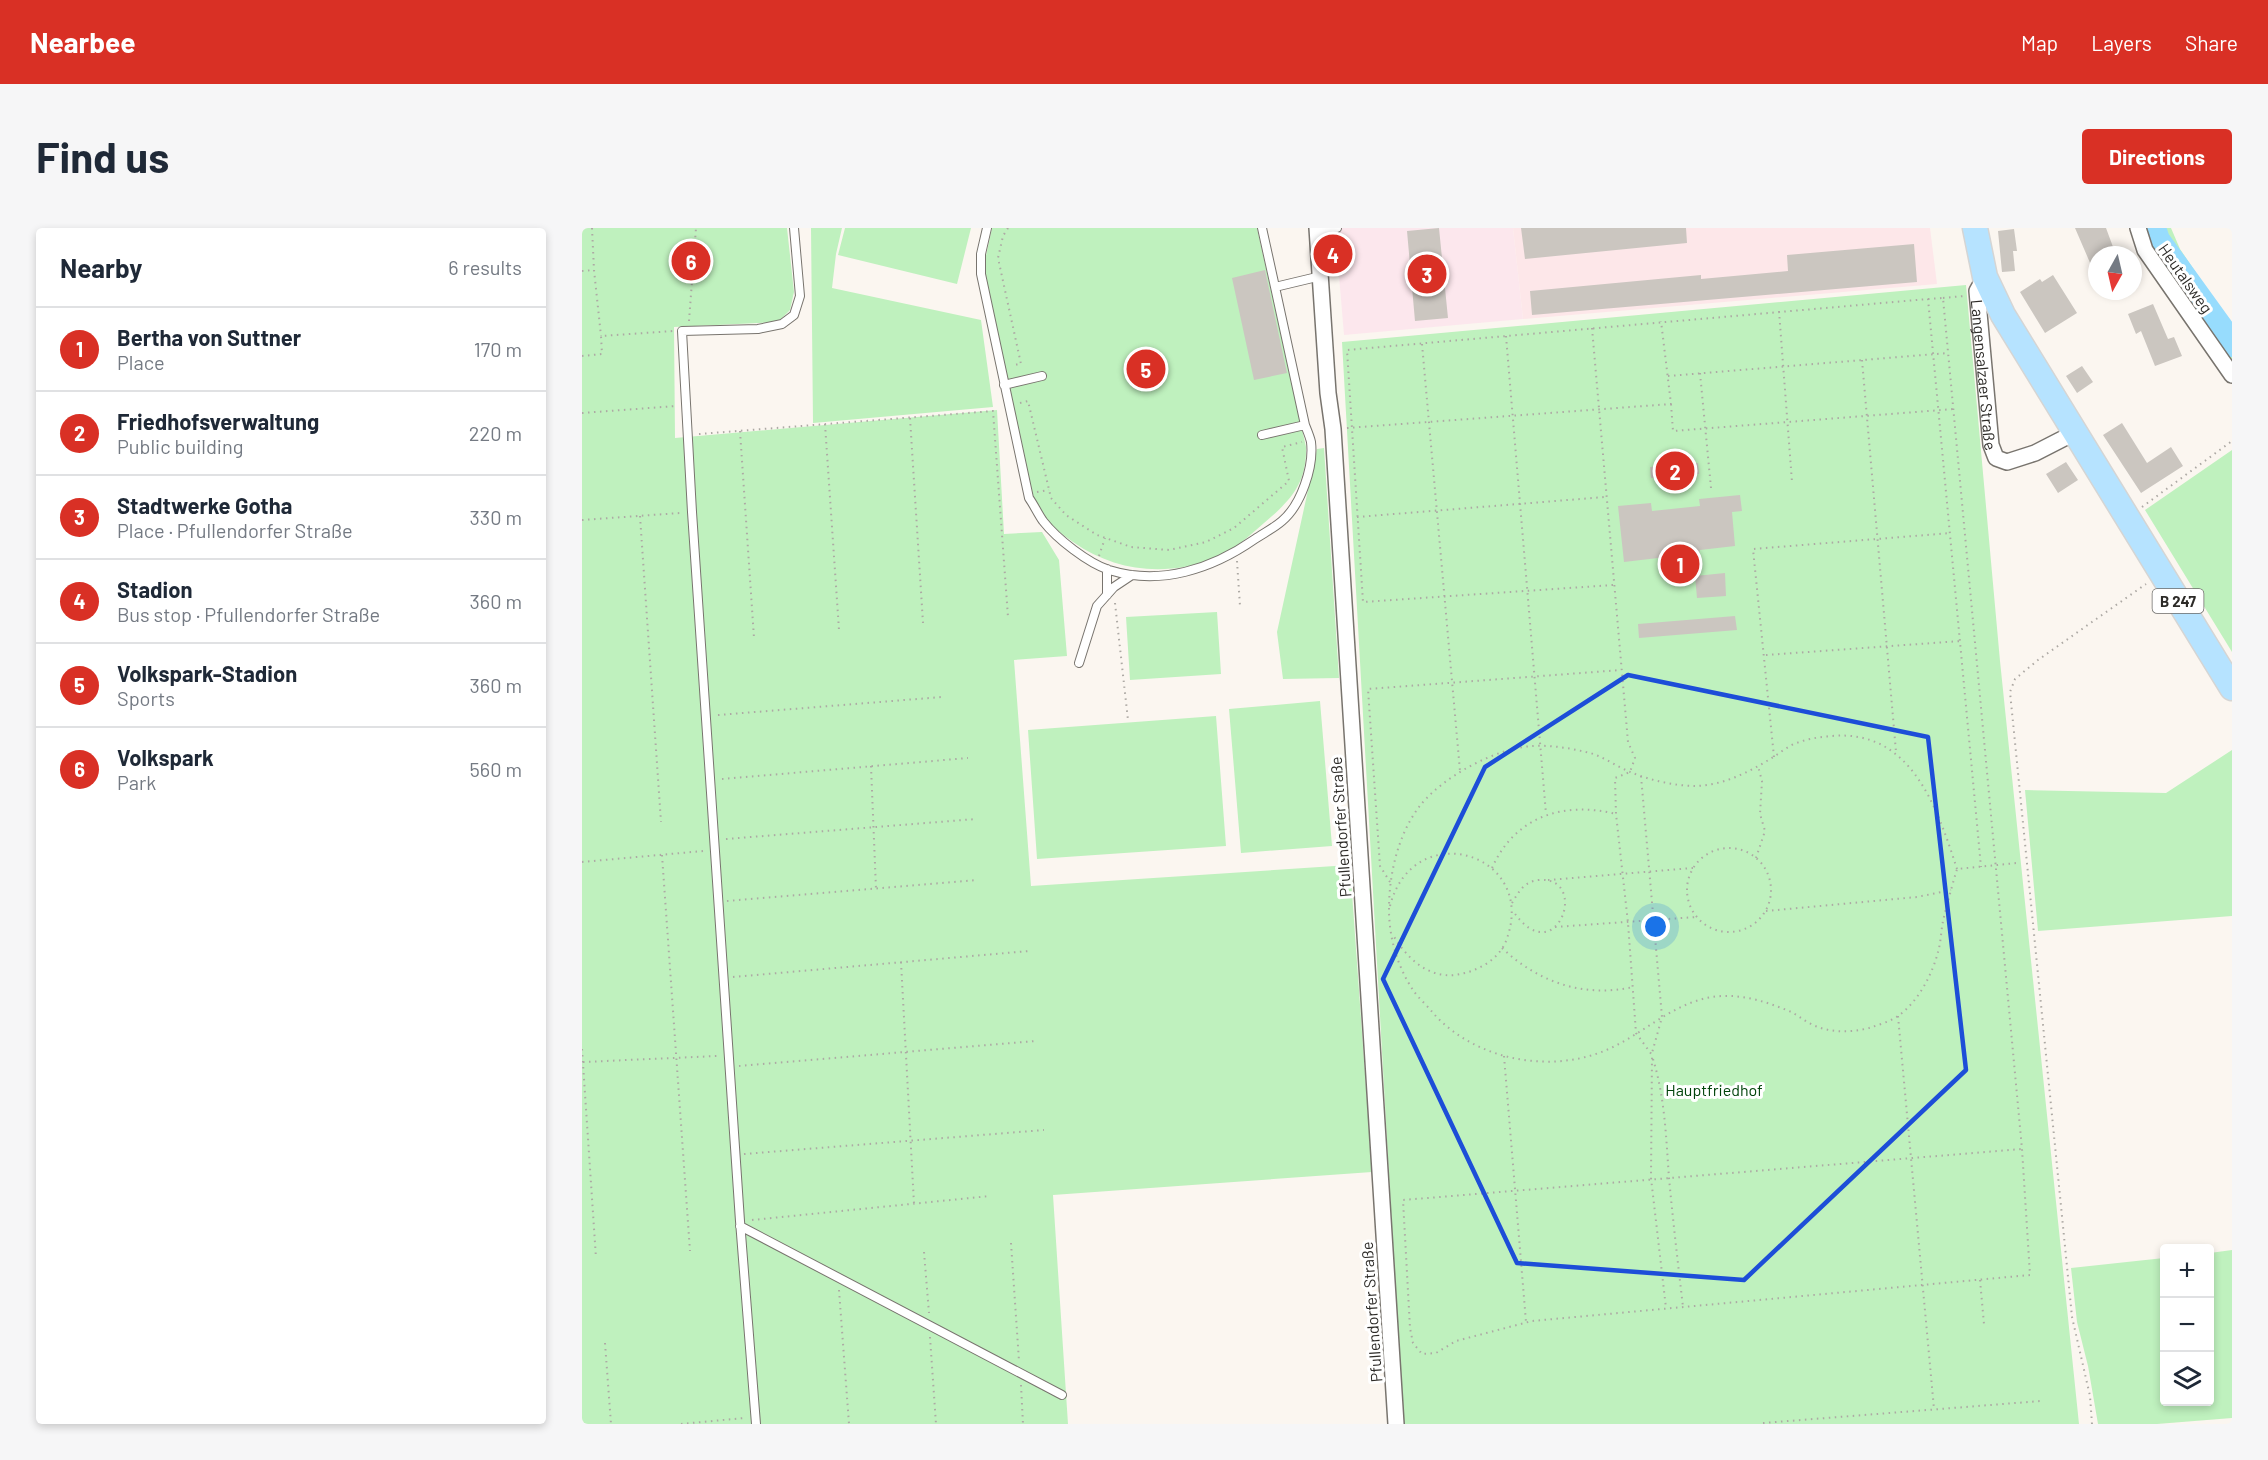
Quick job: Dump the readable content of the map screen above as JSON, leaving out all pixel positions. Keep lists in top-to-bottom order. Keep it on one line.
{"streets":{"main road":["Langensalzaer Straße","B 247"],"street":["Heutalsweg","Pfullendorfer Straße"]},"parks":["Hauptfriedhof"],"north":"bottom","page":{"header":"Nearbee","nav":["Map","Layers","Share"],"buttons":"Directions","title":"Find us","heading":["Nearby","6 results"],"pins":["4","6","3","5","2","1"],"list":[{"mark":"1","name":"Bertha von Suttner","note":"Place","value":"170 m"},{"mark":"2","name":"Friedhofsverwaltung","note":"Public building","value":"220 m"},{"mark":"3","name":"Stadtwerke Gotha","note":"Place · Pfullendorfer Straße","value":"330 m"},{"mark":"4","name":"Stadion","note":"Bus stop · Pfullendorfer Straße","value":"360 m"},{"mark":"5","name":"Volkspark-Stadion","note":"Sports","value":"360 m"},{"mark":"6","name":"Volkspark","note":"Park","value":"560 m"}],"map_buttons":["+","−"]}}
